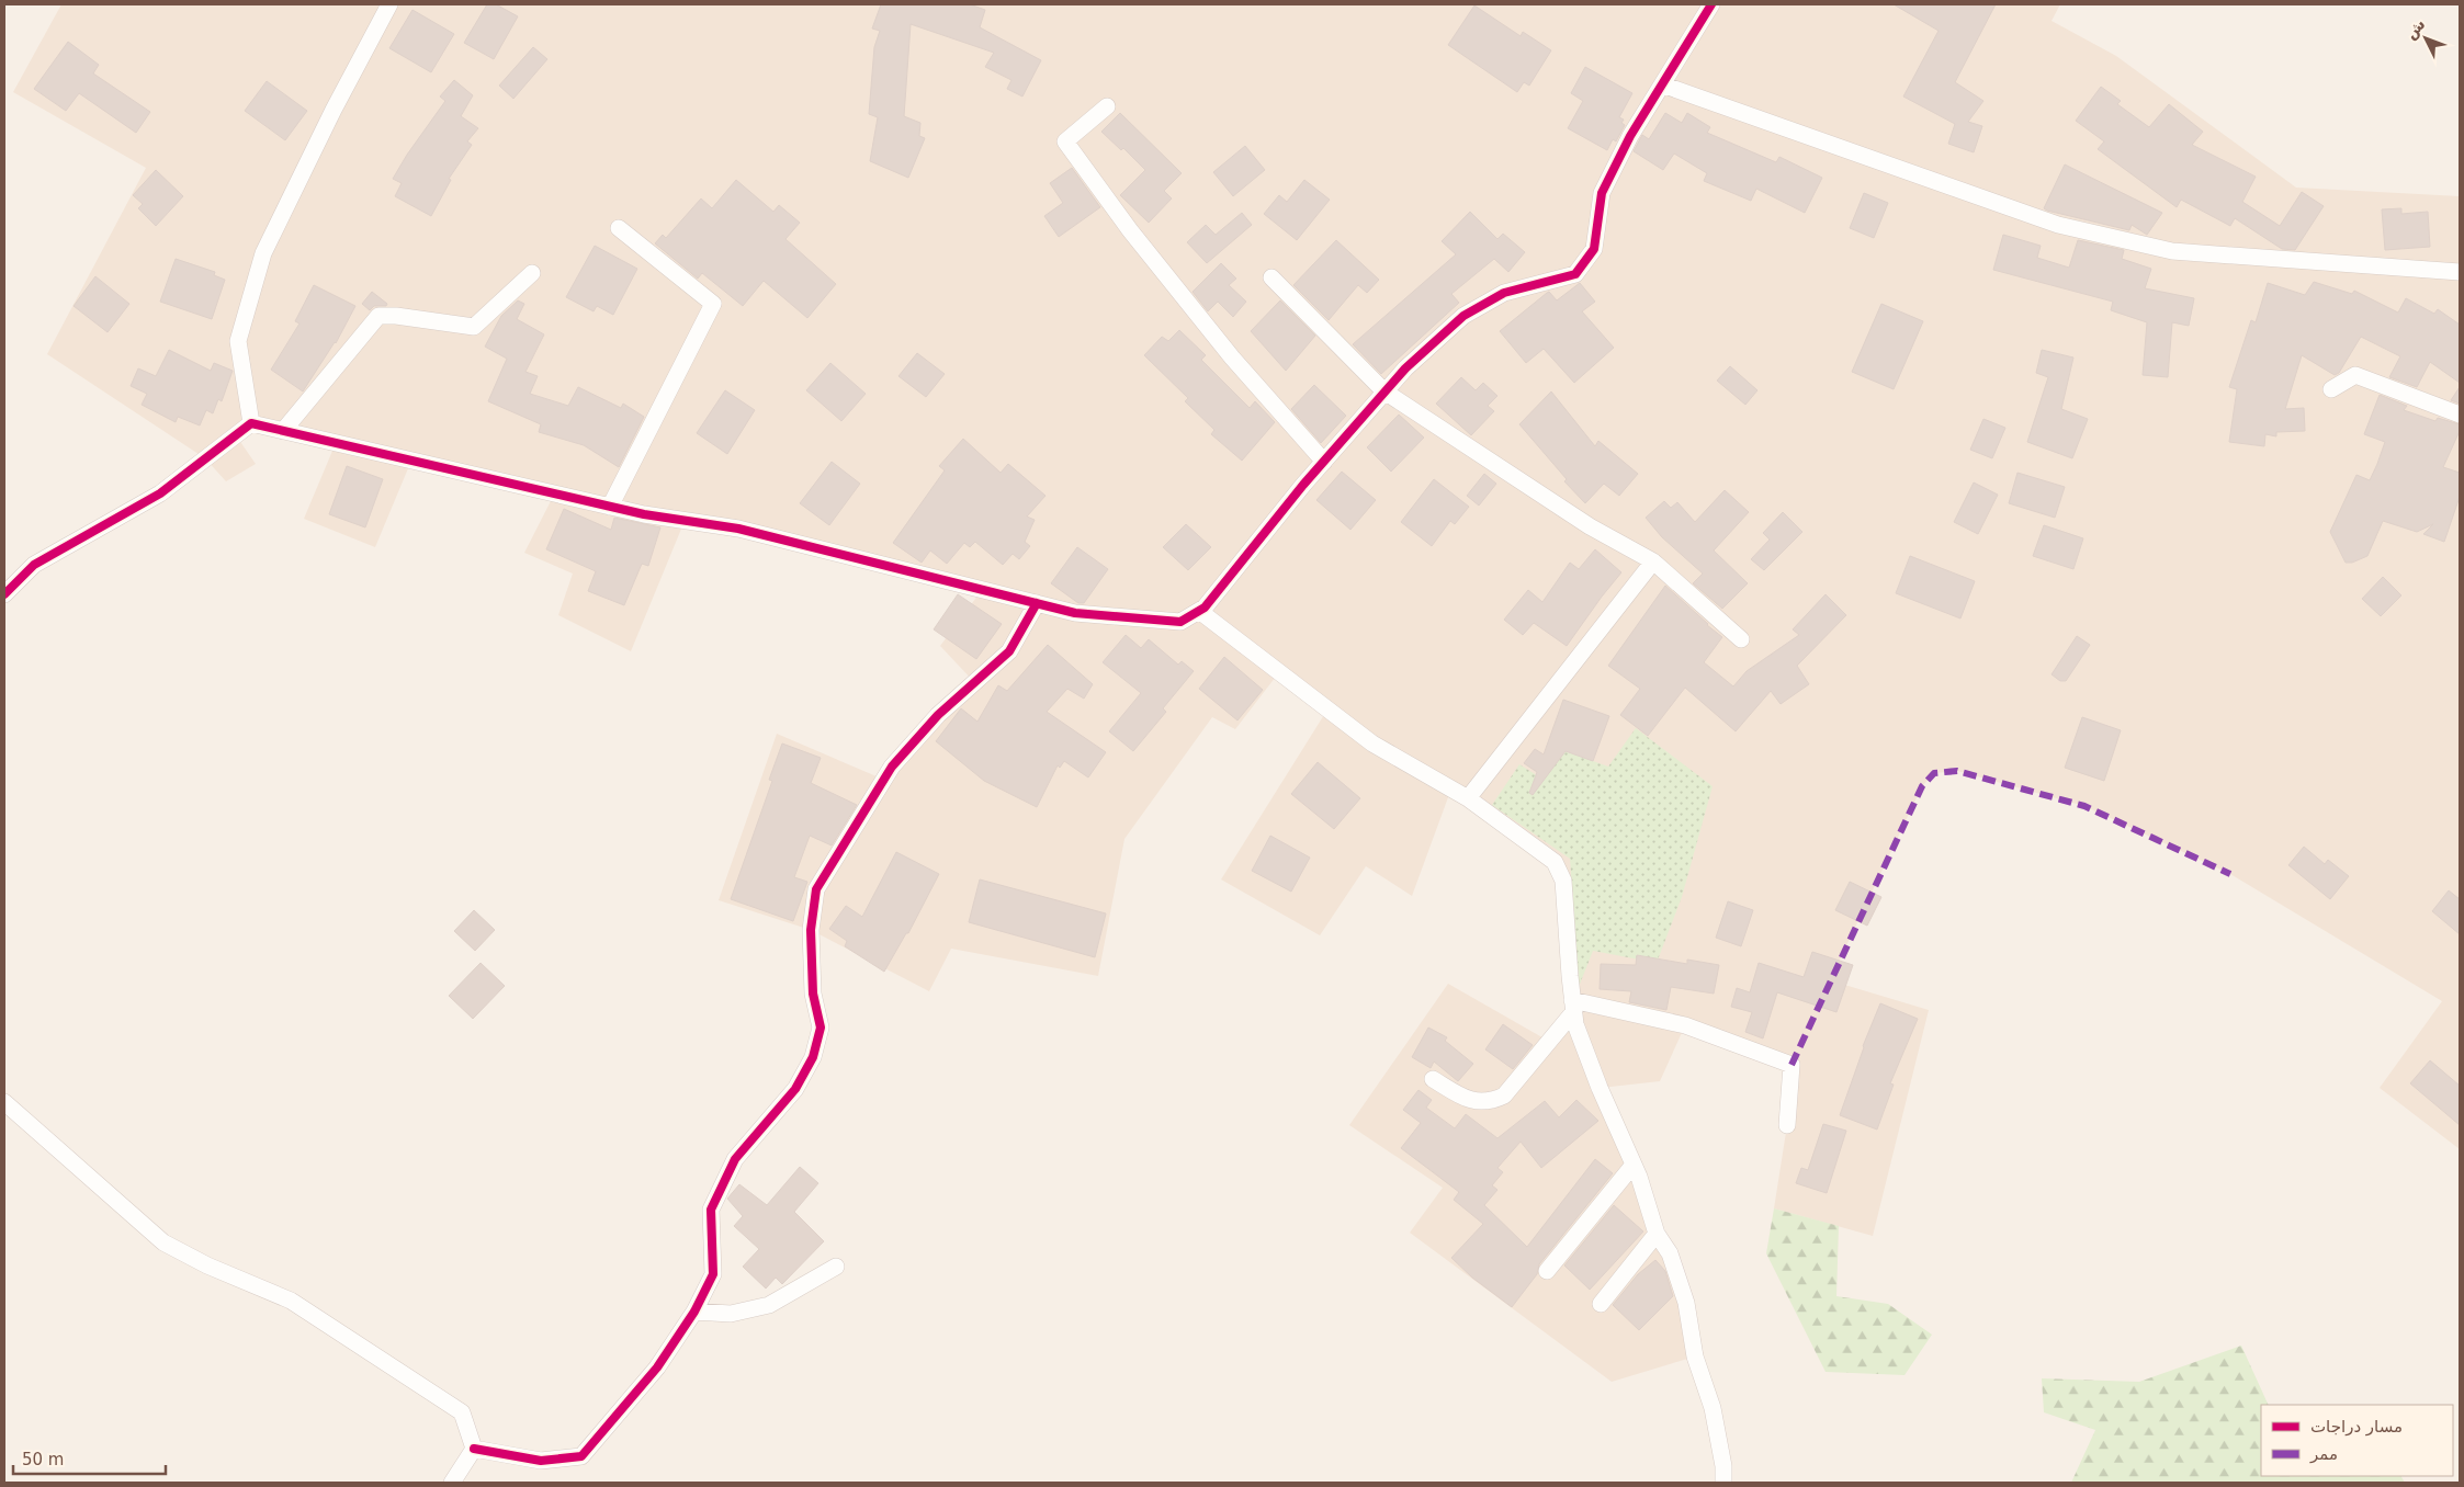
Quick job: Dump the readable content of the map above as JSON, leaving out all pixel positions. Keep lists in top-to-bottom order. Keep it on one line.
{"legend":["مسار دراجات","ممر"],"scale_bar":"50 m","north":"top left"}
